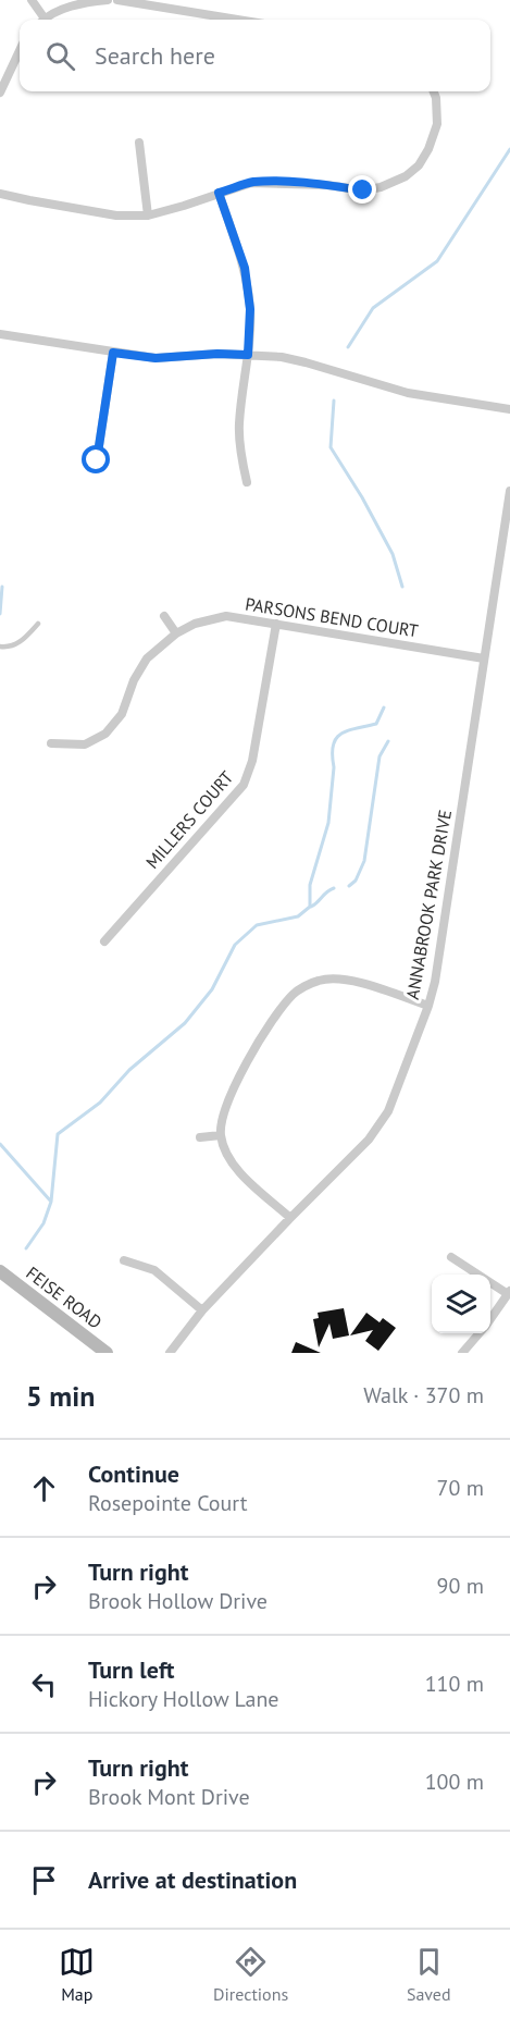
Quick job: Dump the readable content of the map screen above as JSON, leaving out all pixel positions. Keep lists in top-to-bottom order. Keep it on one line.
{"streets":{"main road":["FEISE ROAD"],"street":["PARSONS BEND COURT","MILLERS COURT","ANNABROOK PARK DRIVE"]},"crossings":[["PARSONS BEND COURT","MILLERS COURT"],["PARSONS BEND COURT","ANNABROOK PARK DRIVE"]],"page":{"search":"Search here","heading":["5 min","Walk · 370 m"],"list":[["Continue","Rosepointe Court","70 m"],["Turn right","Brook Hollow Drive","90 m"],["Turn left","Hickory Hollow Lane","110 m"],["Turn right","Brook Mont Drive","100 m"],"Arrive at destination"],"nav":["Map","Directions","Saved"]}}
